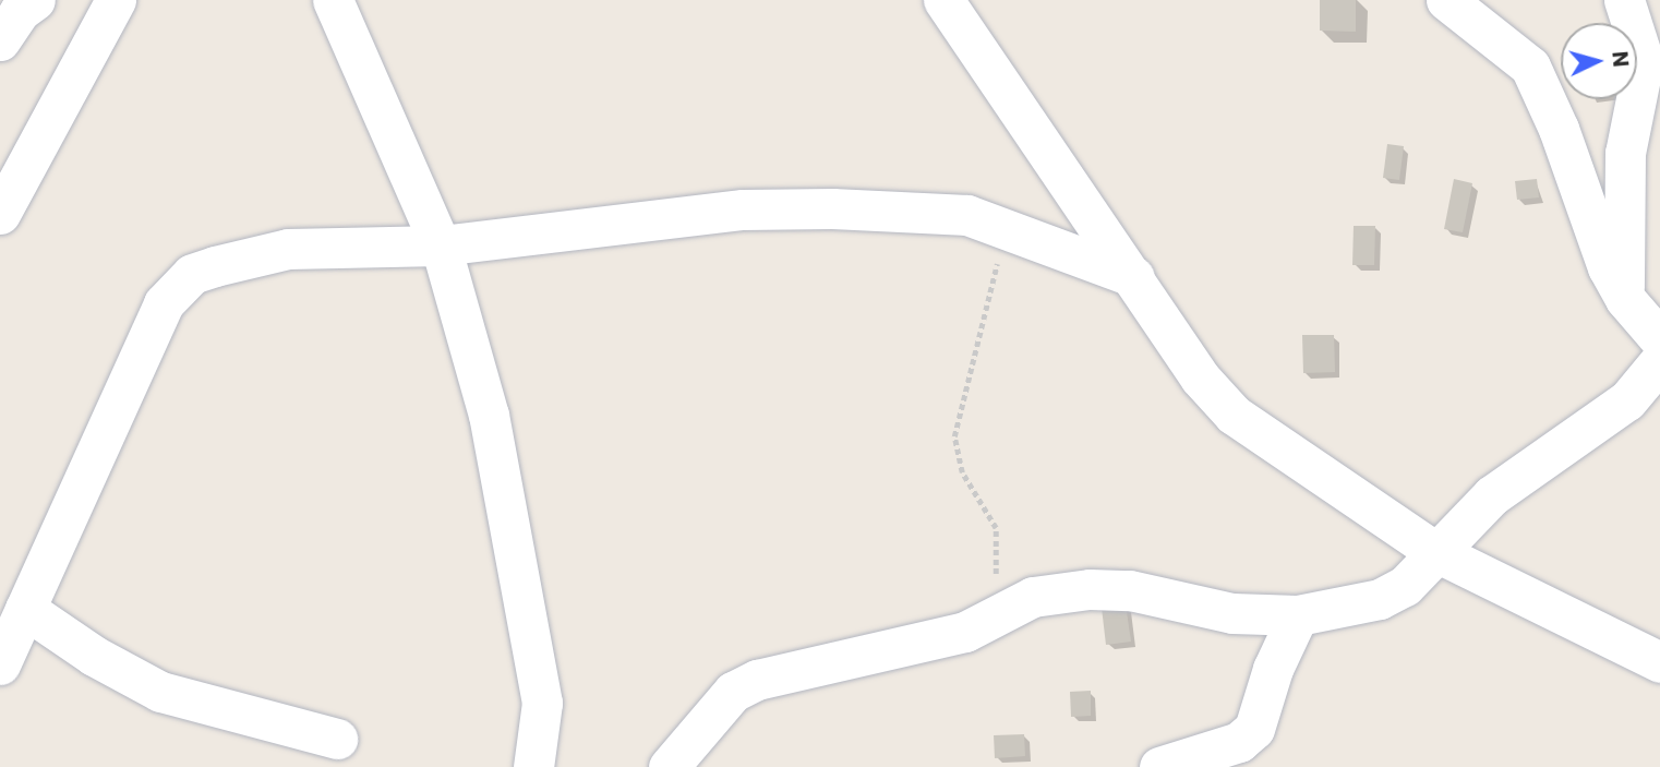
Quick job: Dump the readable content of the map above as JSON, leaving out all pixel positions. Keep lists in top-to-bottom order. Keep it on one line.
{"north":"right"}
